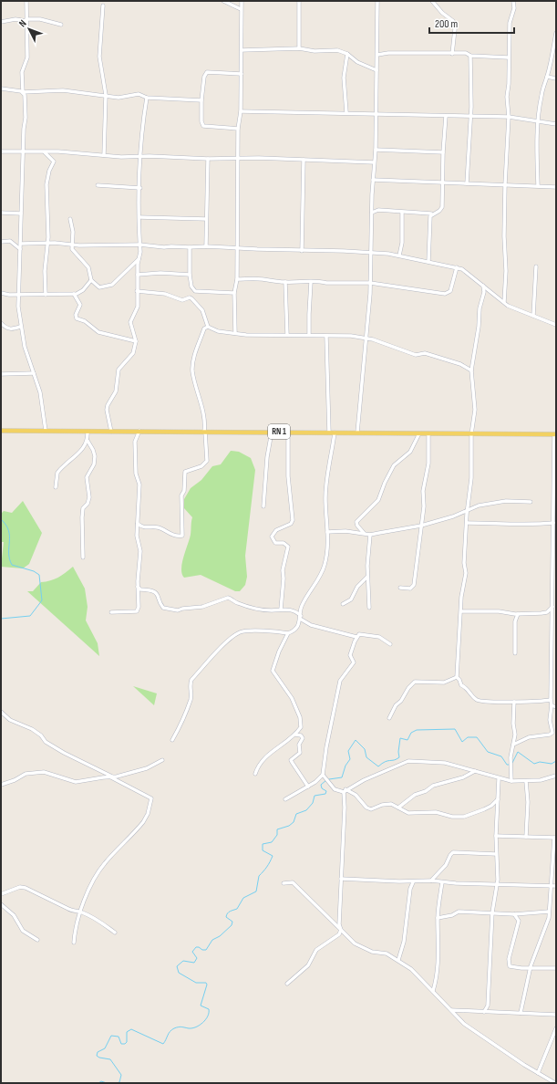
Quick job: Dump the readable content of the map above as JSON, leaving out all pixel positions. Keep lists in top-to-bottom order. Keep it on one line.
{"streets":{"main road":["RN 1"]},"scale_bar":"200 m","north":"top left"}
